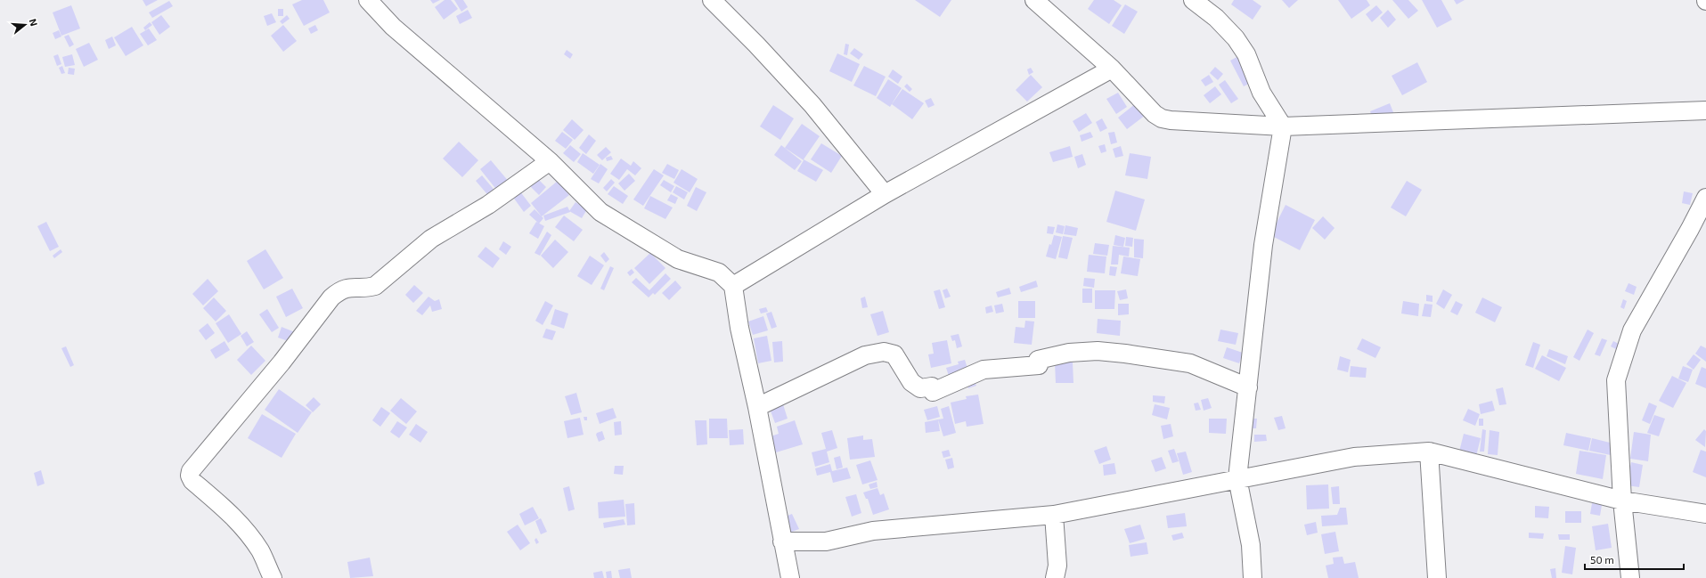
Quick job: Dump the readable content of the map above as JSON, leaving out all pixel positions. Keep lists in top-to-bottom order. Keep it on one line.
{"scale_bar":"50 m","north":"right"}
